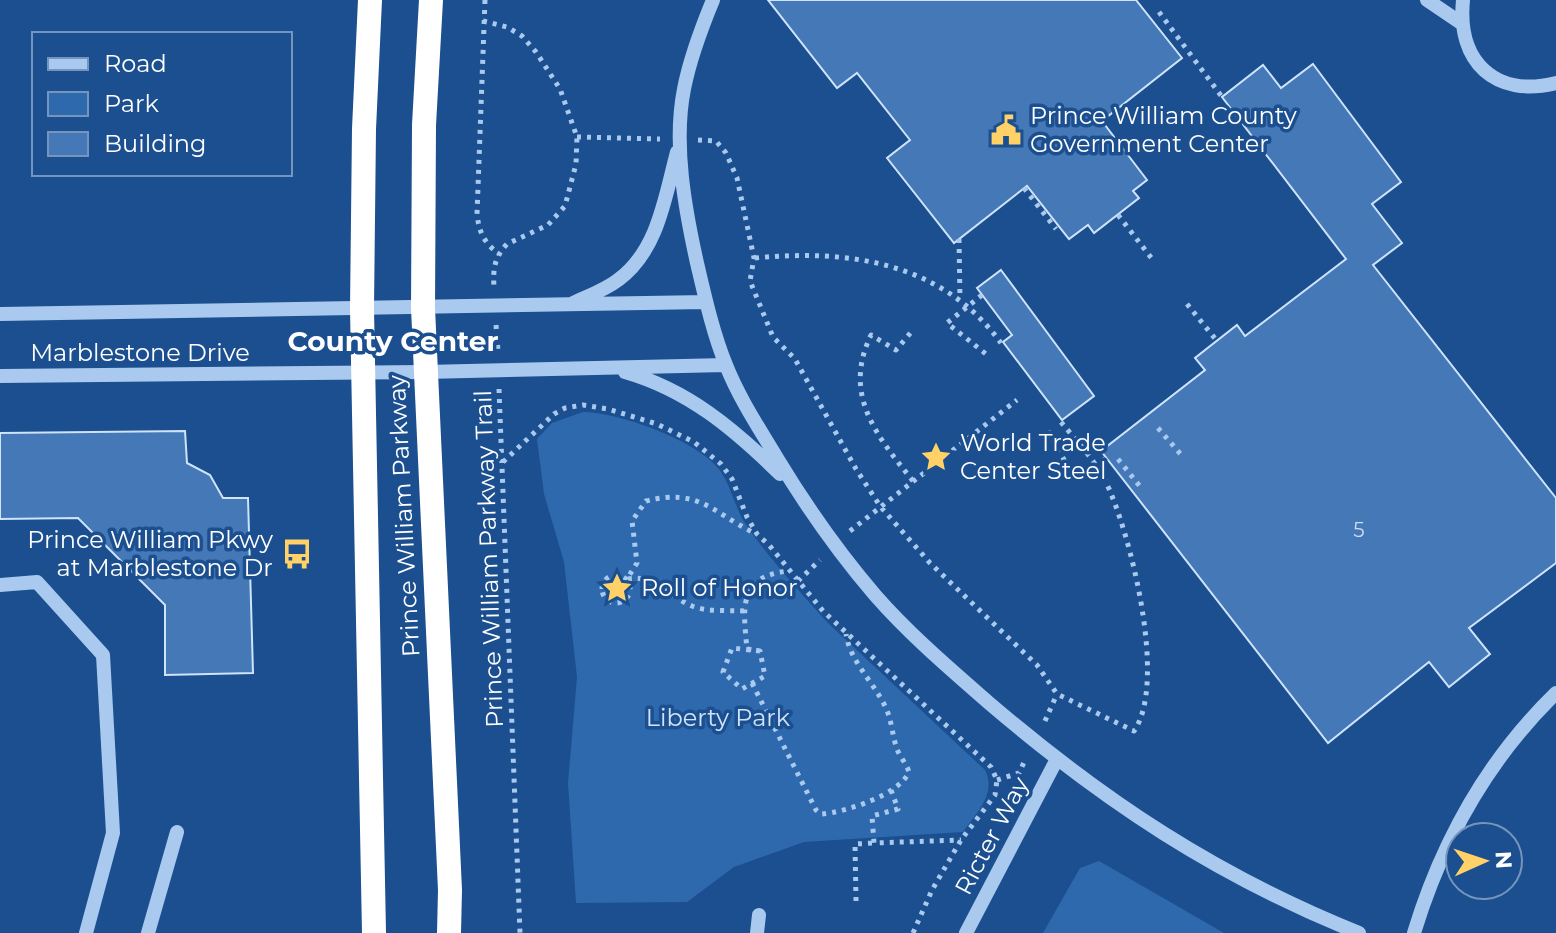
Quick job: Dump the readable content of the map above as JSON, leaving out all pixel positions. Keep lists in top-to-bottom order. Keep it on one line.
{"streets":{"highway":["Prince William Parkway"],"street":["Marblestone Drive","Ricter Way"],"path":["Prince William Parkway Trail"]},"crossings":[["Marblestone Drive","Prince William Parkway"],["Marblestone Drive","Prince William Parkway Trail"]],"districts":["County Center"],"parks":["Liberty Park"],"places":{"public building":["Prince William County Government Center"],"place":["World Trade Center Steel","Roll of Honor"],"bus stop":["Prince William Pkwy at Marblestone Dr"]},"house_numbers":["5"],"legend":["Road","Park","Building"],"north":"right"}
